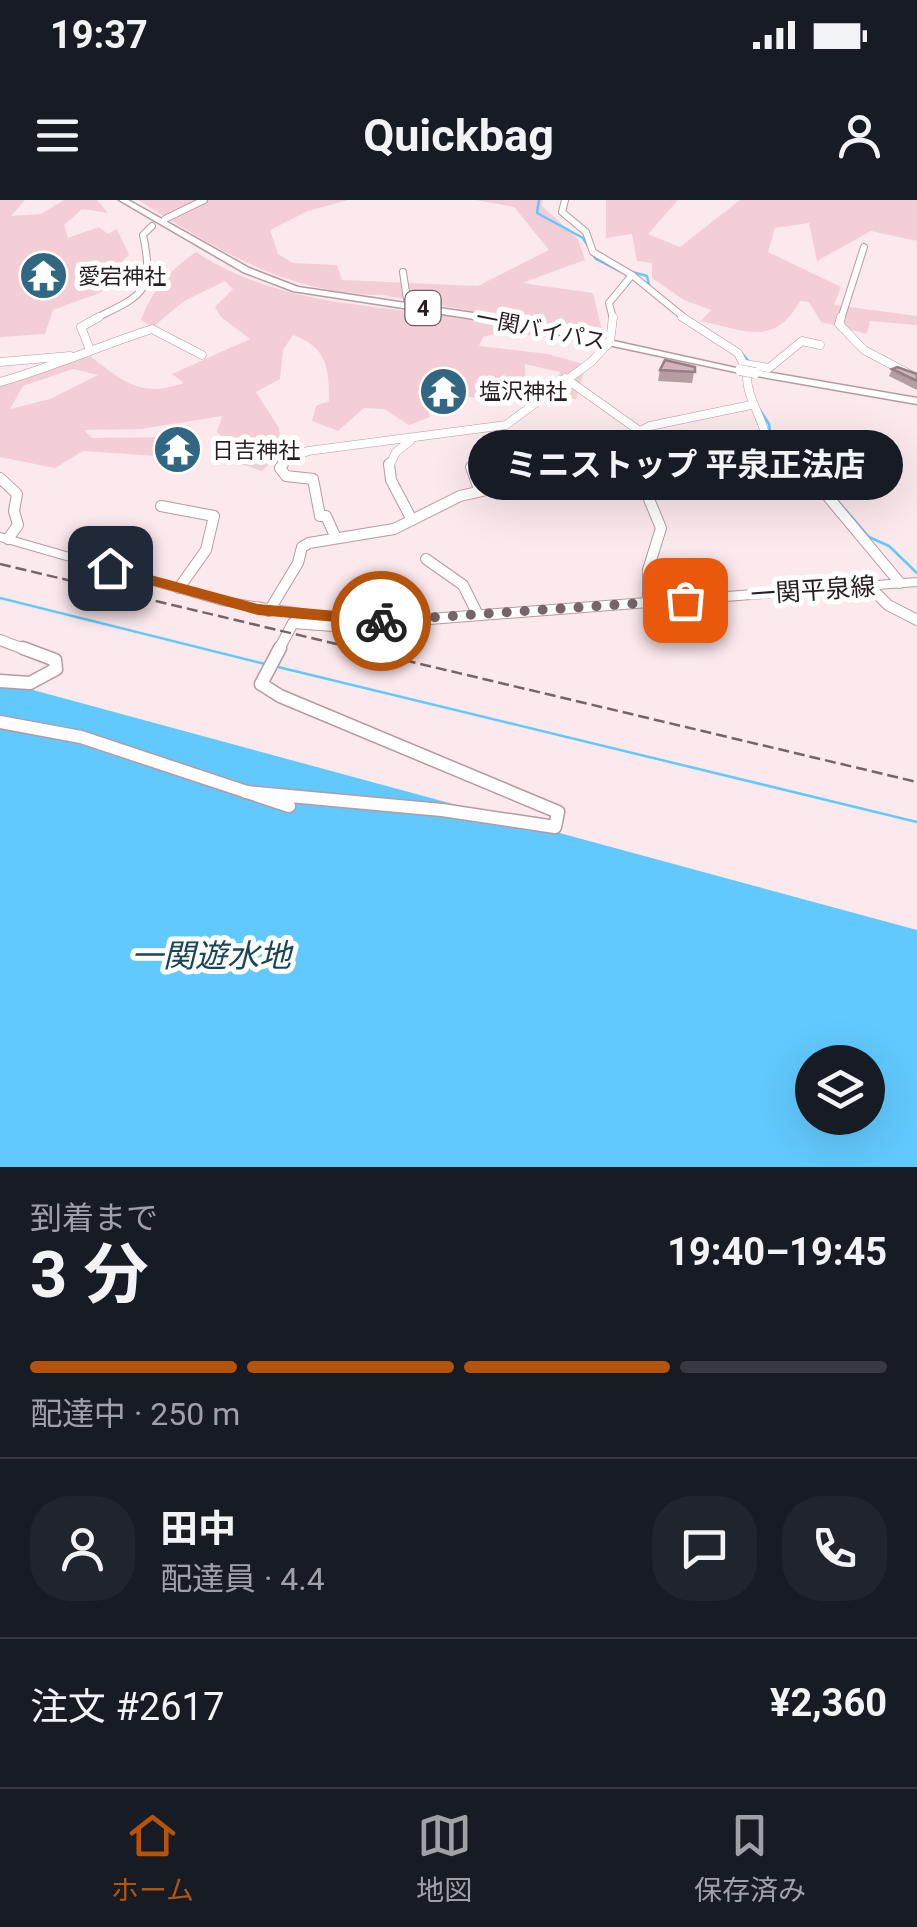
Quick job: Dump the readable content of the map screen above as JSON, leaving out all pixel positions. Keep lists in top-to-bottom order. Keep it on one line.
{"streets":{"highway":["4","一関バイパス"],"main road":["一関平泉線"]},"water":["一関遊水地"],"places":{"temple":["愛宕神社","塩沢神社","日吉神社"],"other":["ミニストップ 平泉正法店"]},"page":{"status":"19:37","header":"Quickbag","bubble":"ミニストップ 平泉正法店","heading":["3 分","到着まで","19:40–19:45"],"panel":["田中","配達員 · 4.4","注文 #2617","¥2,360"],"bar":"配達中 · 250 m","tabs":["ホーム","地図","保存済み"]}}
